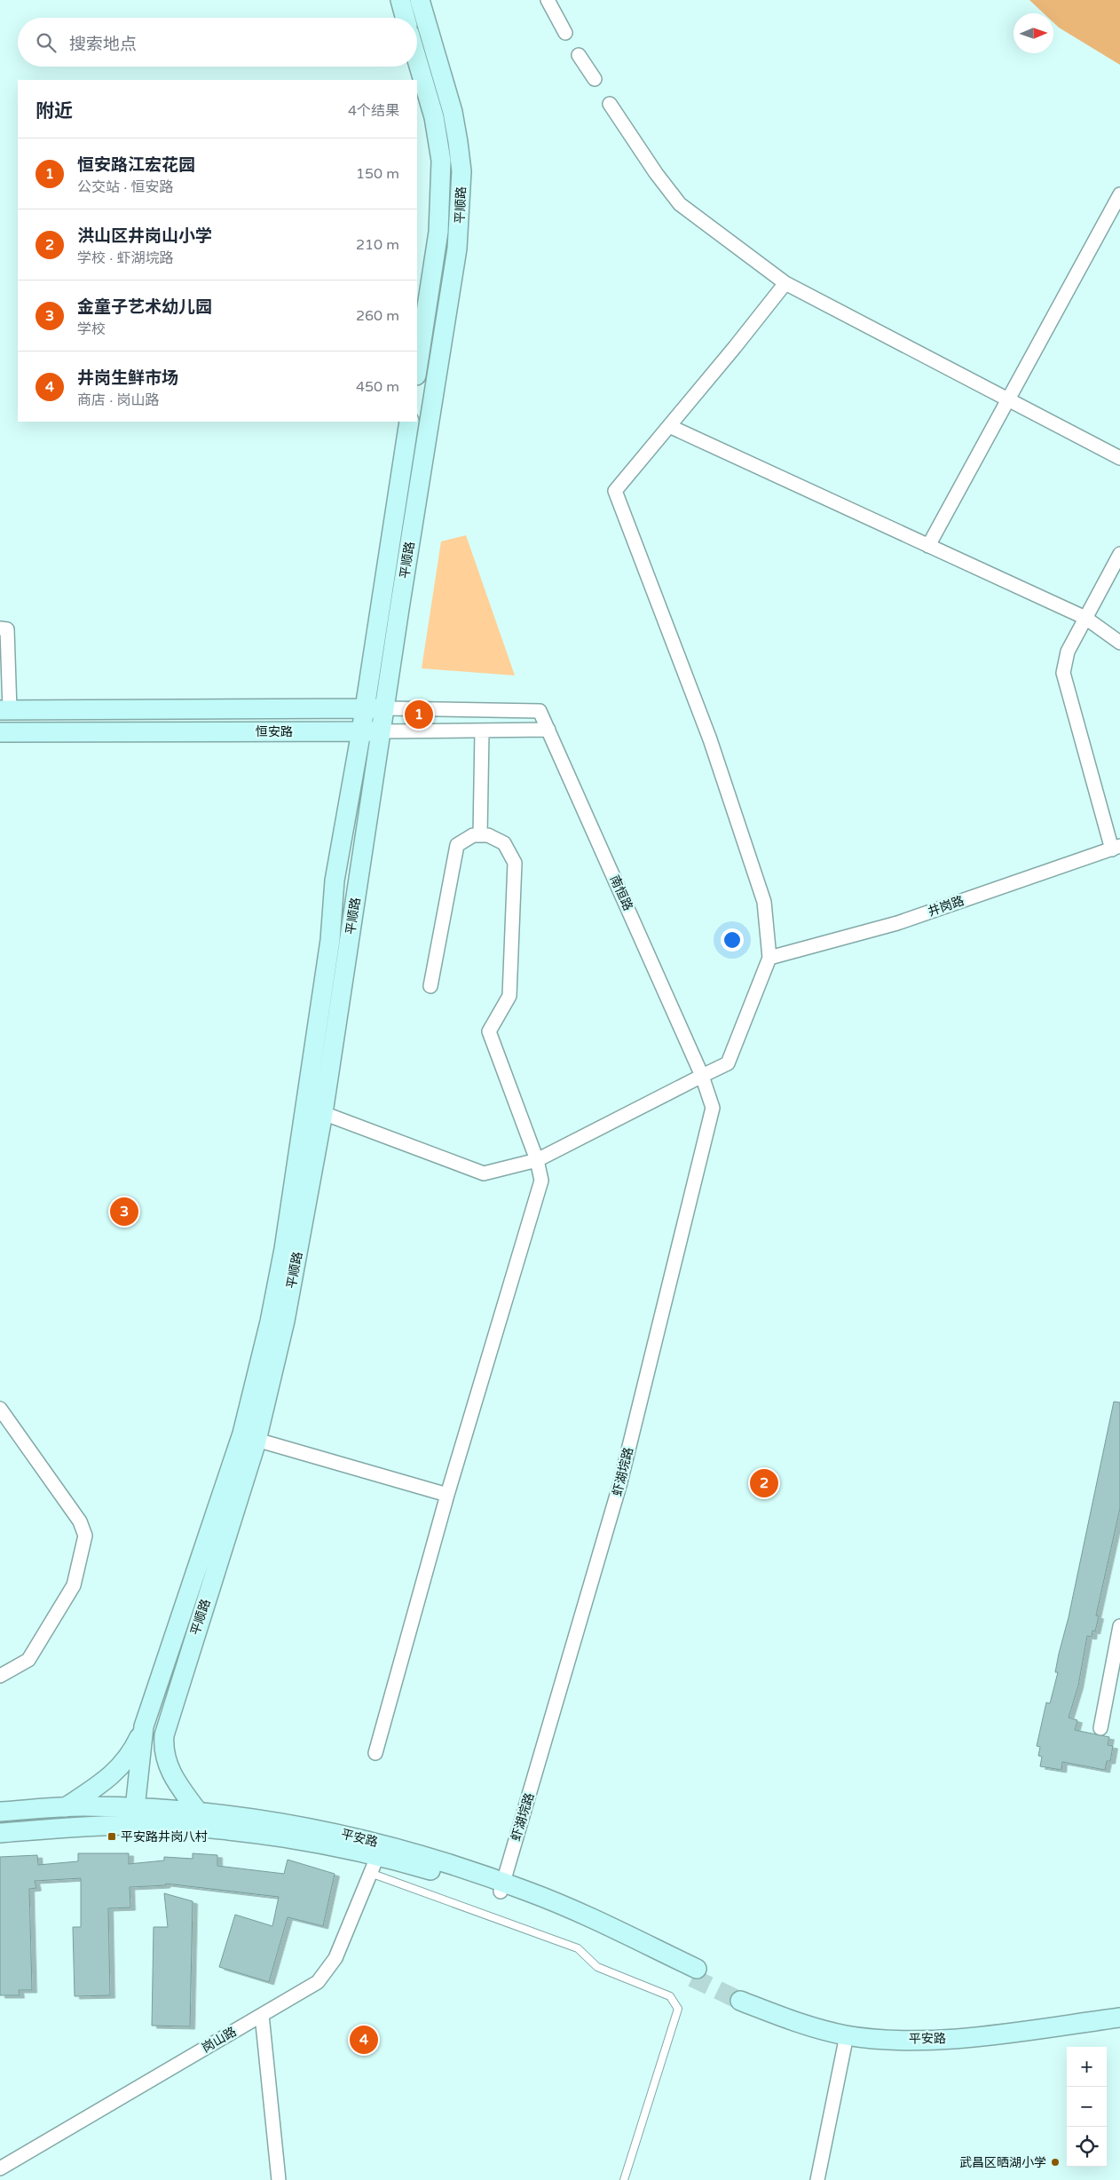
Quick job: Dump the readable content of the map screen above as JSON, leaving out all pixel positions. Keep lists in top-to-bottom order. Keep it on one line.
{"streets":{"main road":["平顺路","恒安路","平安路"],"street":["南恒路","井岗路","虾湖垸路","岗山路"]},"crossings":[["平顺路","恒安路"],["平顺路","平安路"],["恒安路","南恒路"],["南恒路","虾湖垸路"],["虾湖垸路","平安路"],["平安路","岗山路"]],"places":{"transit":["平安路井岗八村"],"other":["武昌区晒湖小学"]},"north":"right","page":{"search":"搜索地点","heading":["附近","4个结果"],"list":[{"mark":"1","name":"恒安路江宏花园","note":"公交站 · 恒安路","value":"150 m"},{"mark":"2","name":"洪山区井岗山小学","note":"学校 · 虾湖垸路","value":"210 m"},{"mark":"3","name":"金童子艺术幼儿园","note":"学校","value":"260 m"},{"mark":"4","name":"井岗生鲜市场","note":"商店 · 岗山路","value":"450 m"}],"pins":["1","3","2","4"],"map_buttons":["+","−"]}}
